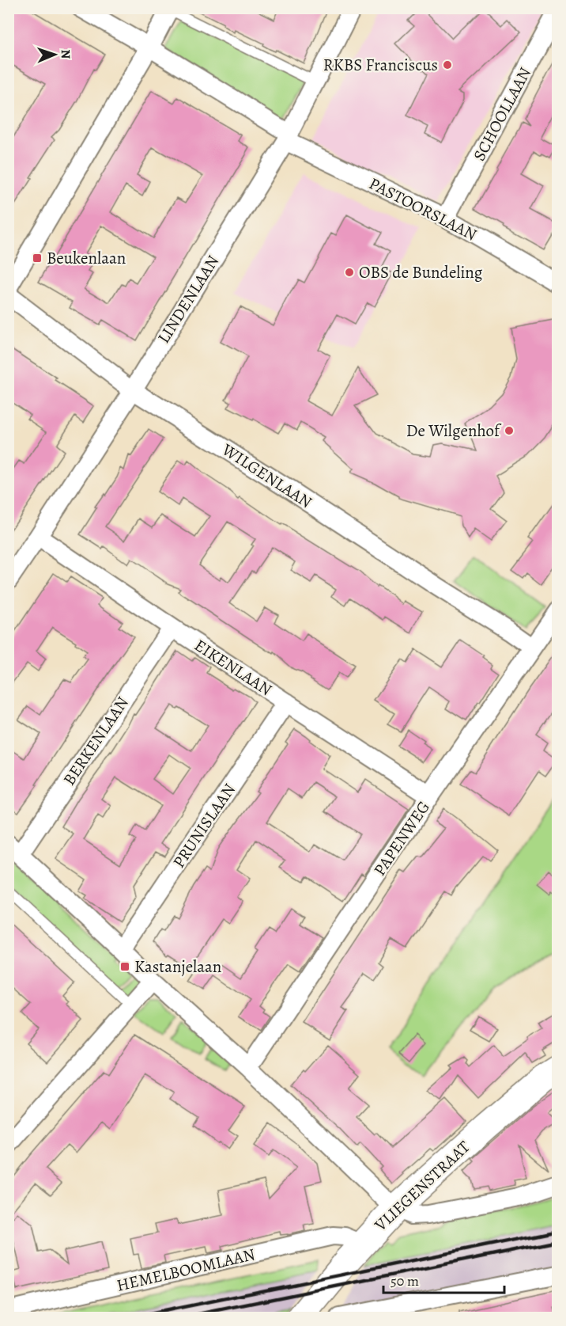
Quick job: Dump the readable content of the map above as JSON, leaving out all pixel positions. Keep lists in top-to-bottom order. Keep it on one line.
{"streets":{"main road":["VLIEGENSTRAAT"],"street":["SCHOOLLAAN","PASTOORSLAAN","LINDENLAAN","WILGENLAAN","EIKENLAAN","BERKENLAAN","PRUNISLAAN","PAPENWEG","HEMELBOOMLAAN"]},"crossings":[["SCHOOLLAAN","PASTOORSLAAN"],["PASTOORSLAAN","LINDENLAAN"],["LINDENLAAN","WILGENLAAN"],["LINDENLAAN","EIKENLAAN"],["WILGENLAAN","PAPENWEG"],["EIKENLAAN","BERKENLAAN"],["EIKENLAAN","PRUNISLAAN"],["EIKENLAAN","PAPENWEG"],["VLIEGENSTRAAT","HEMELBOOMLAAN"]],"places":{"other":["RKBS Franciscus","OBS de Bundeling","De Wilgenhof"],"transit":["Beukenlaan","Kastanjelaan"]},"scale_bar":"50 m","north":"right"}
